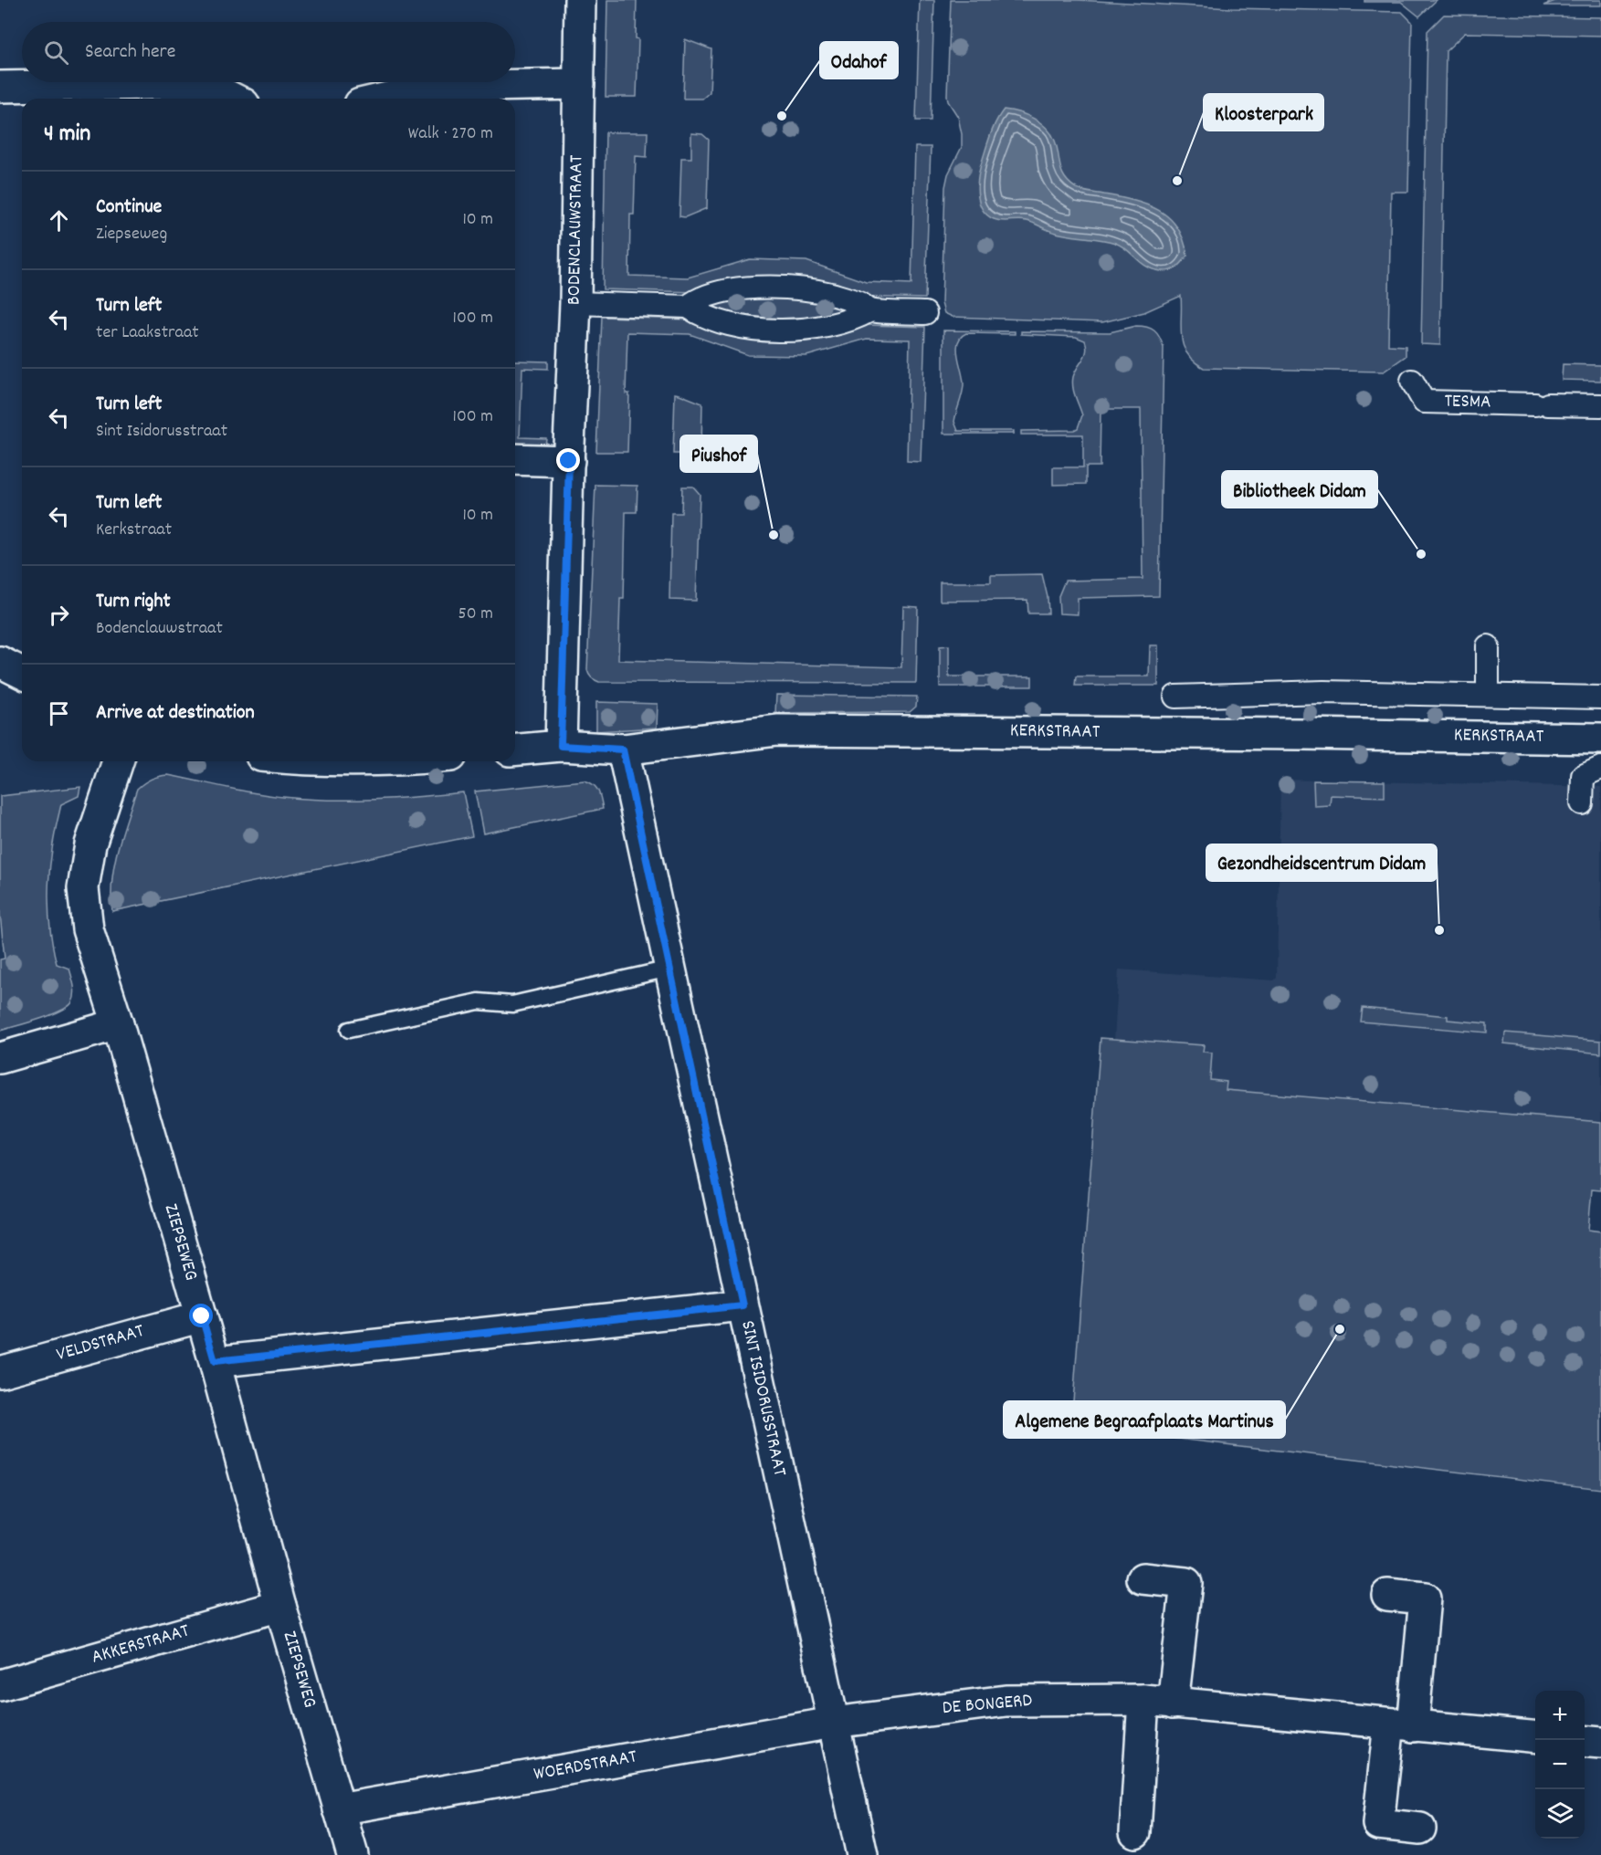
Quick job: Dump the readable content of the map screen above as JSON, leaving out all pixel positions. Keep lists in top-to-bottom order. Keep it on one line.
{"streets":{"street":["BODENCLAUWSTRAAT","TESMA","KERKSTRAAT","ZIEPSEWEG","VELDSTRAAT","SINT ISIDORUSSTRAAT","AKKERSTRAAT","DE BONGERD","WOERDSTRAAT"]},"crossings":[["BODENCLAUWSTRAAT","KERKSTRAAT"],["KERKSTRAAT","SINT ISIDORUSSTRAAT"],["ZIEPSEWEG","VELDSTRAAT"],["ZIEPSEWEG","AKKERSTRAAT"],["ZIEPSEWEG","WOERDSTRAAT"],["SINT ISIDORUSSTRAAT","DE BONGERD"],["SINT ISIDORUSSTRAAT","WOERDSTRAAT"],["DE BONGERD","WOERDSTRAAT"]],"places":["Odahof","Kloosterpark","Piushof","Bibliotheek Didam","Gezondheidscentrum Didam","Algemene Begraafplaats Martinus"],"page":{"search":"Search here","heading":["4 min","Walk · 270 m"],"list":[["Continue","Ziepseweg","10 m"],["Turn left","ter Laakstraat","100 m"],["Turn left","Sint Isidorusstraat","100 m"],["Turn left","Kerkstraat","10 m"],["Turn right","Bodenclauwstraat","50 m"],"Arrive at destination"],"map_buttons":["+","−"]}}
